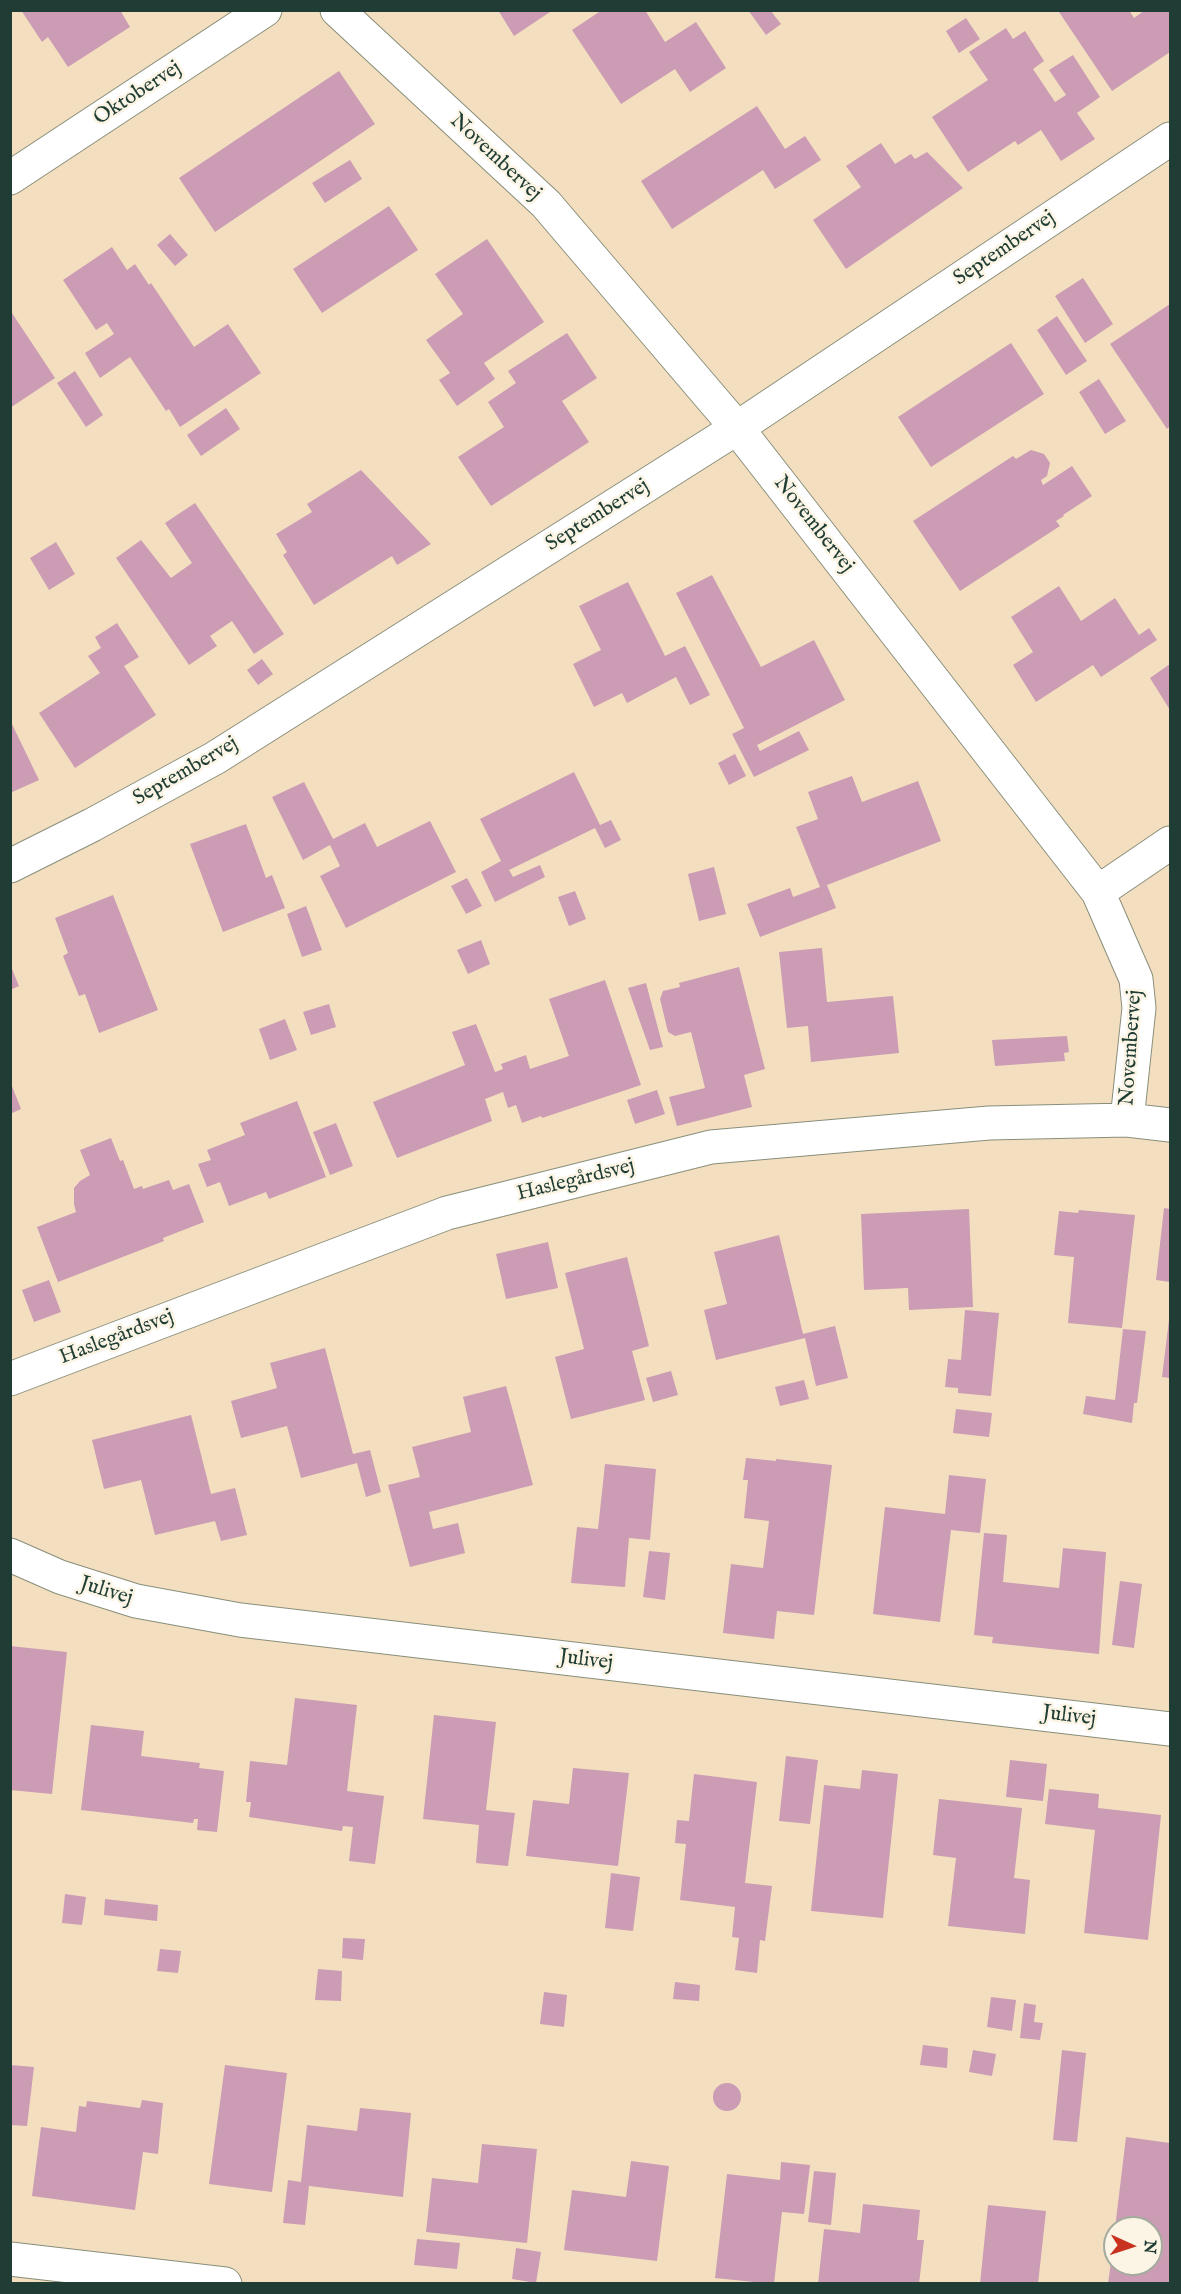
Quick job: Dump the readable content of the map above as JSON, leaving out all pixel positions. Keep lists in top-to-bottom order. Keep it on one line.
{"streets":{"street":["Oktobervej","Novembervej","Septembervej","Haslegårdsvej","Julivej"]},"crossings":[["Novembervej","Septembervej"],["Novembervej","Haslegårdsvej"]],"north":"right"}
